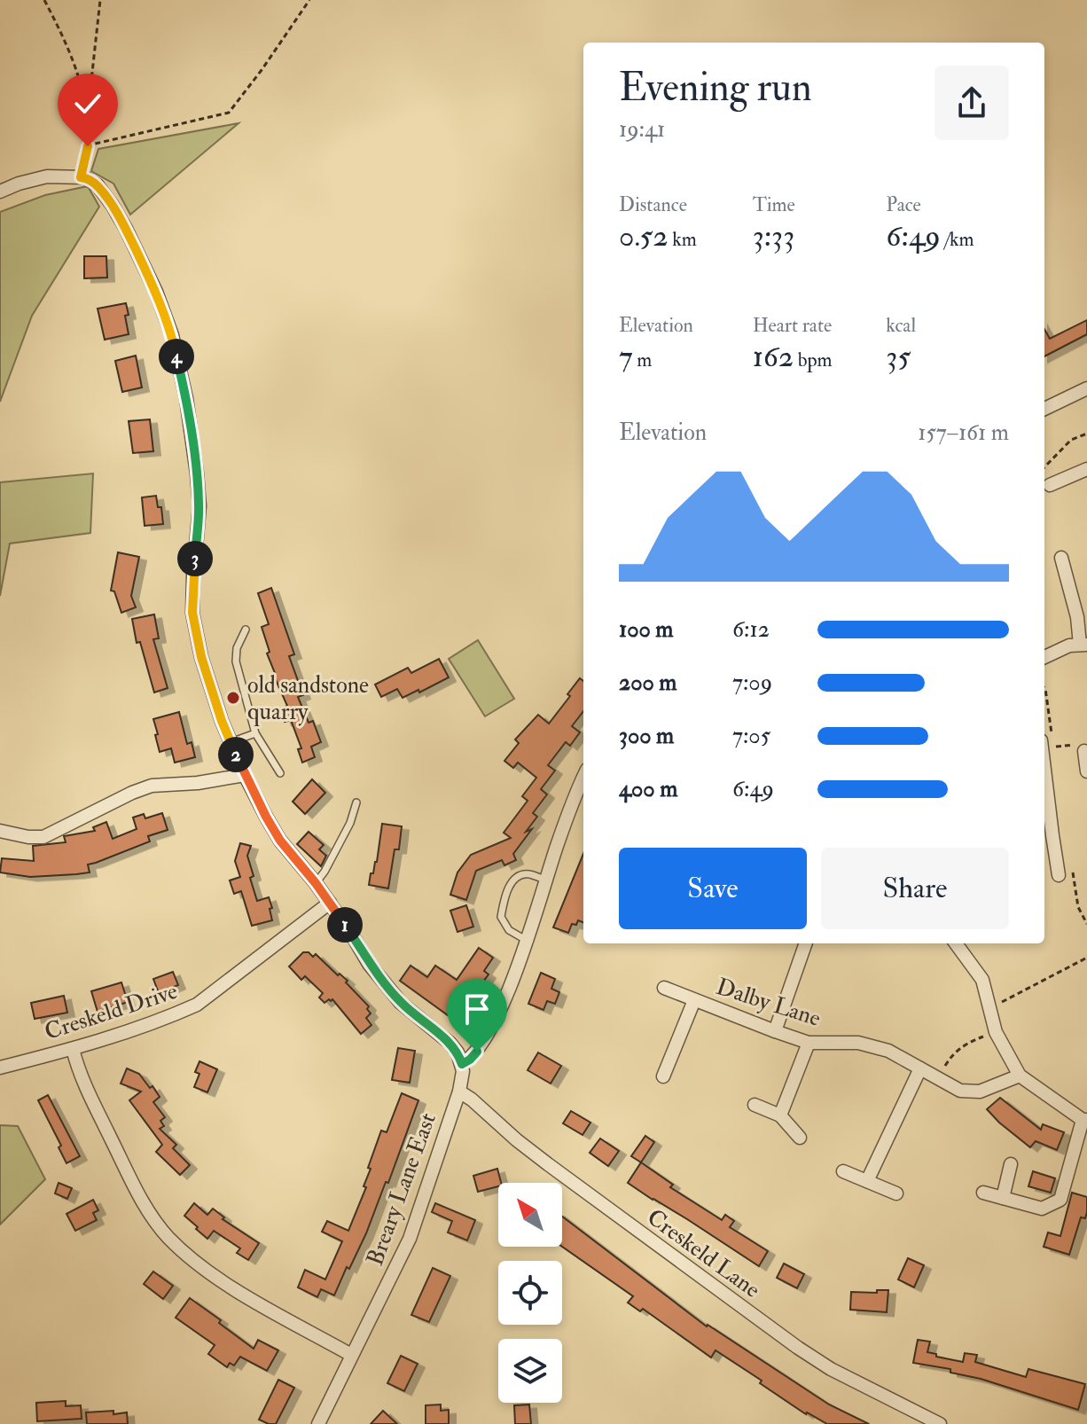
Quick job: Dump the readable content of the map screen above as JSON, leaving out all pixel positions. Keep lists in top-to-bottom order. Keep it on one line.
{"streets":{"street":["Dalby Lane","Creskeld Drive","Breary Lane East","Creskeld Lane"]},"crossings":[["Breary Lane East","Creskeld Lane"]],"places":["old sandstone quarry"],"north":"top left","page":{"heading":["Evening run","19:41"],"stats":[["Distance","0.52 km"],["Time","3:33"],["Pace","6:49 /km"],["Elevation","7 m"],["Heart rate","162 bpm"],["kcal","35"]],"pins":["4","3","2","1"],"chart":["Elevation","157–161 m"],"list":[{"name":"100 m","note":"6:12"},{"name":"200 m","note":"7:09"},{"name":"300 m","note":"7:05"},{"name":"400 m","note":"6:49"}],"buttons":["Save","Share"]}}
